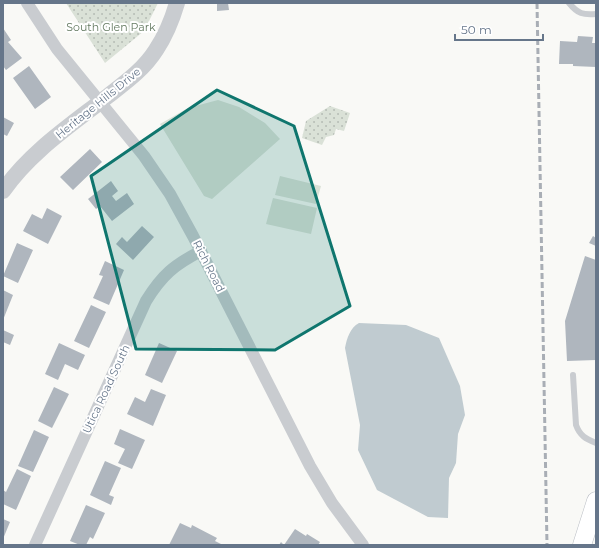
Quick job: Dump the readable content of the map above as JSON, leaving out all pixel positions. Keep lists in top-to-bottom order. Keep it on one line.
{"streets":{"street":["Heritage Hills Drive","Rich Road","Utica Road South"]},"crossings":[["Heritage Hills Drive","Rich Road"],["Rich Road","Utica Road South"]],"parks":["South Glen Park"],"scale_bar":"50 m"}
